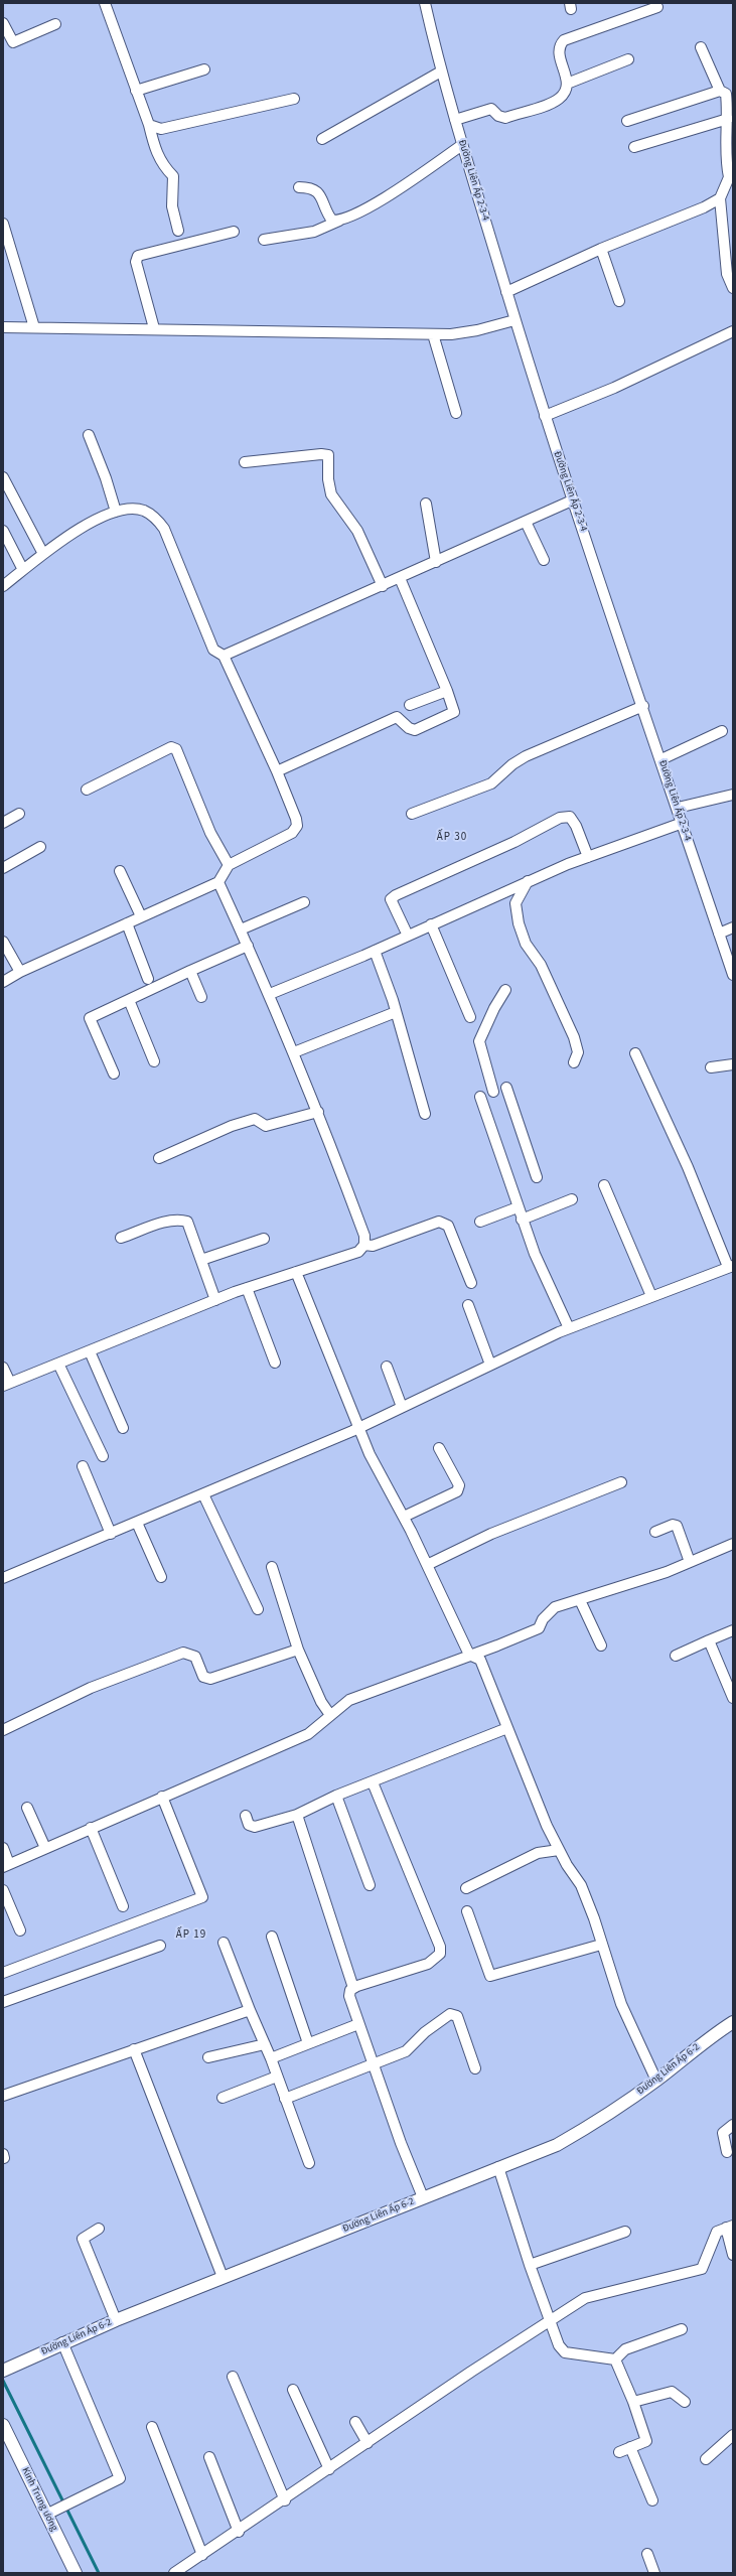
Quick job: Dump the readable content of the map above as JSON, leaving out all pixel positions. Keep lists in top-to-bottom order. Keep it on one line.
{"streets":{"street":["Đường Liên Ấp 2-3-4","Đường Liên Ấp 6-2","Kinh Trung ương"]},"districts":["ẤP 30","ẤP 19"]}
